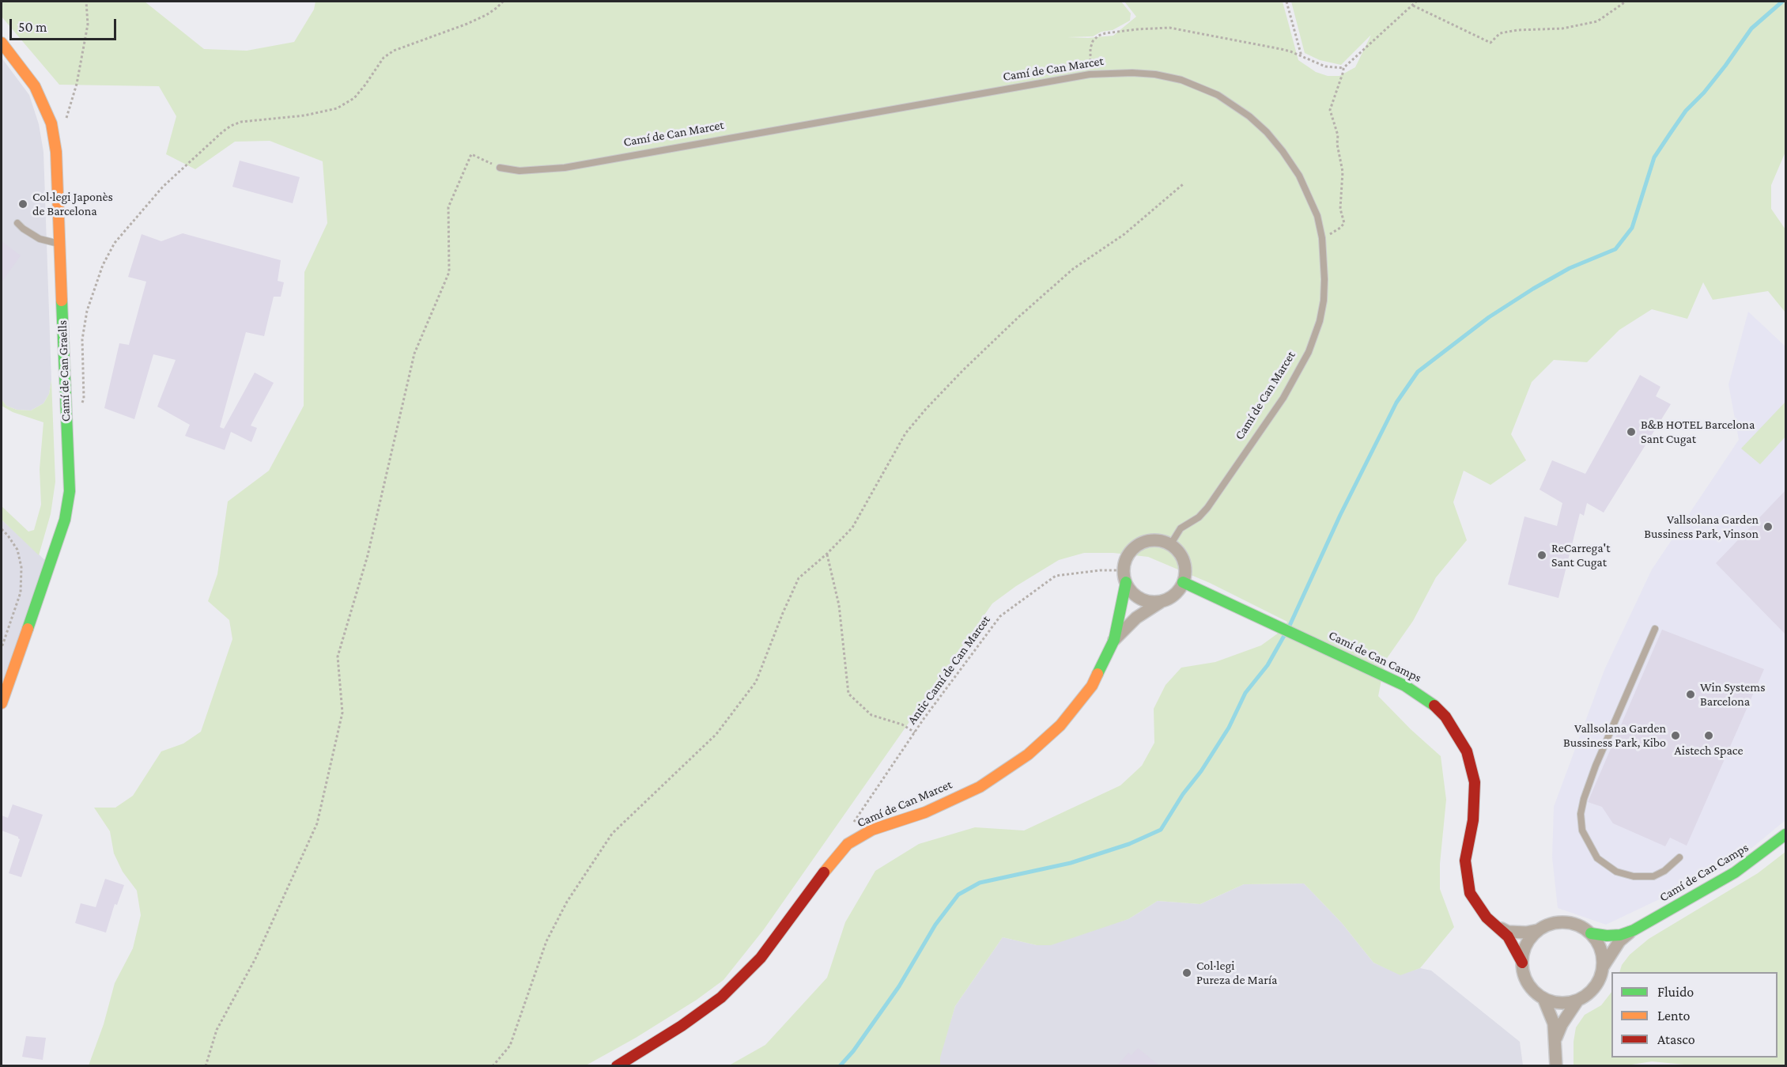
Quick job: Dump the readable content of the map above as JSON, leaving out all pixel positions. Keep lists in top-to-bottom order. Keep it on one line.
{"streets":{"street":["Camí de Can Marcet","Camí de Can Graells","Camí de Can Camps"],"path":["Antic Camí de Can Marcet"]},"crossings":[["Camí de Can Marcet","Camí de Can Camps"],["Camí de Can Marcet","Antic Camí de Can Marcet"],["Camí de Can Camps","Antic Camí de Can Marcet"]],"places":["Col·legi Japonès de Barcelona","B&B HOTEL Barcelona Sant Cugat","Vallsolana Garden Bussiness Park, Vinson","ReCarrega't Sant Cugat","Win Systems Barcelona","Vallsolana Garden Bussiness Park, Kibo","Aistech Space","Col·legi Pureza de María"],"legend":["Fluido","Lento","Atasco"],"scale_bar":"50 m"}
